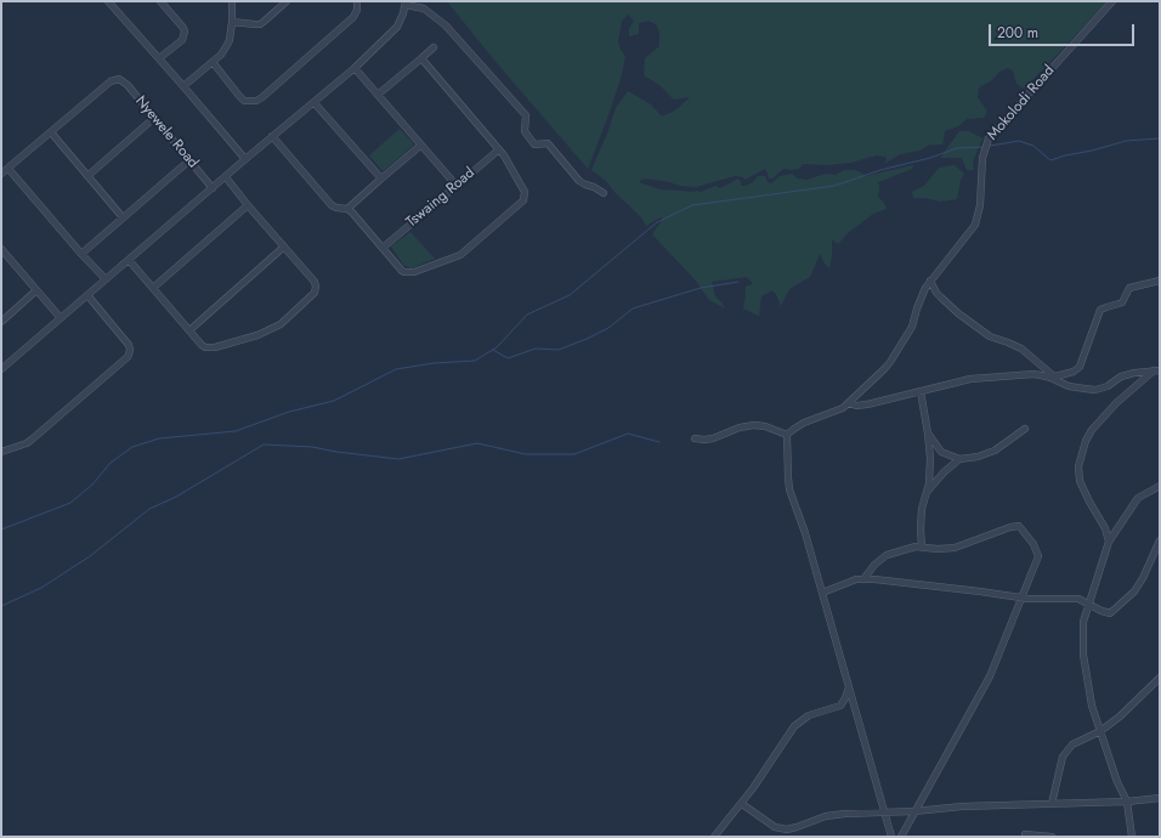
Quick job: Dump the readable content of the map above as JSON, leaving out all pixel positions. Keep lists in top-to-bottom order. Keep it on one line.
{"streets":{"street":["Mokolodi Road","Nyewele Road","Tswaing Road"]},"scale_bar":"200 m"}
